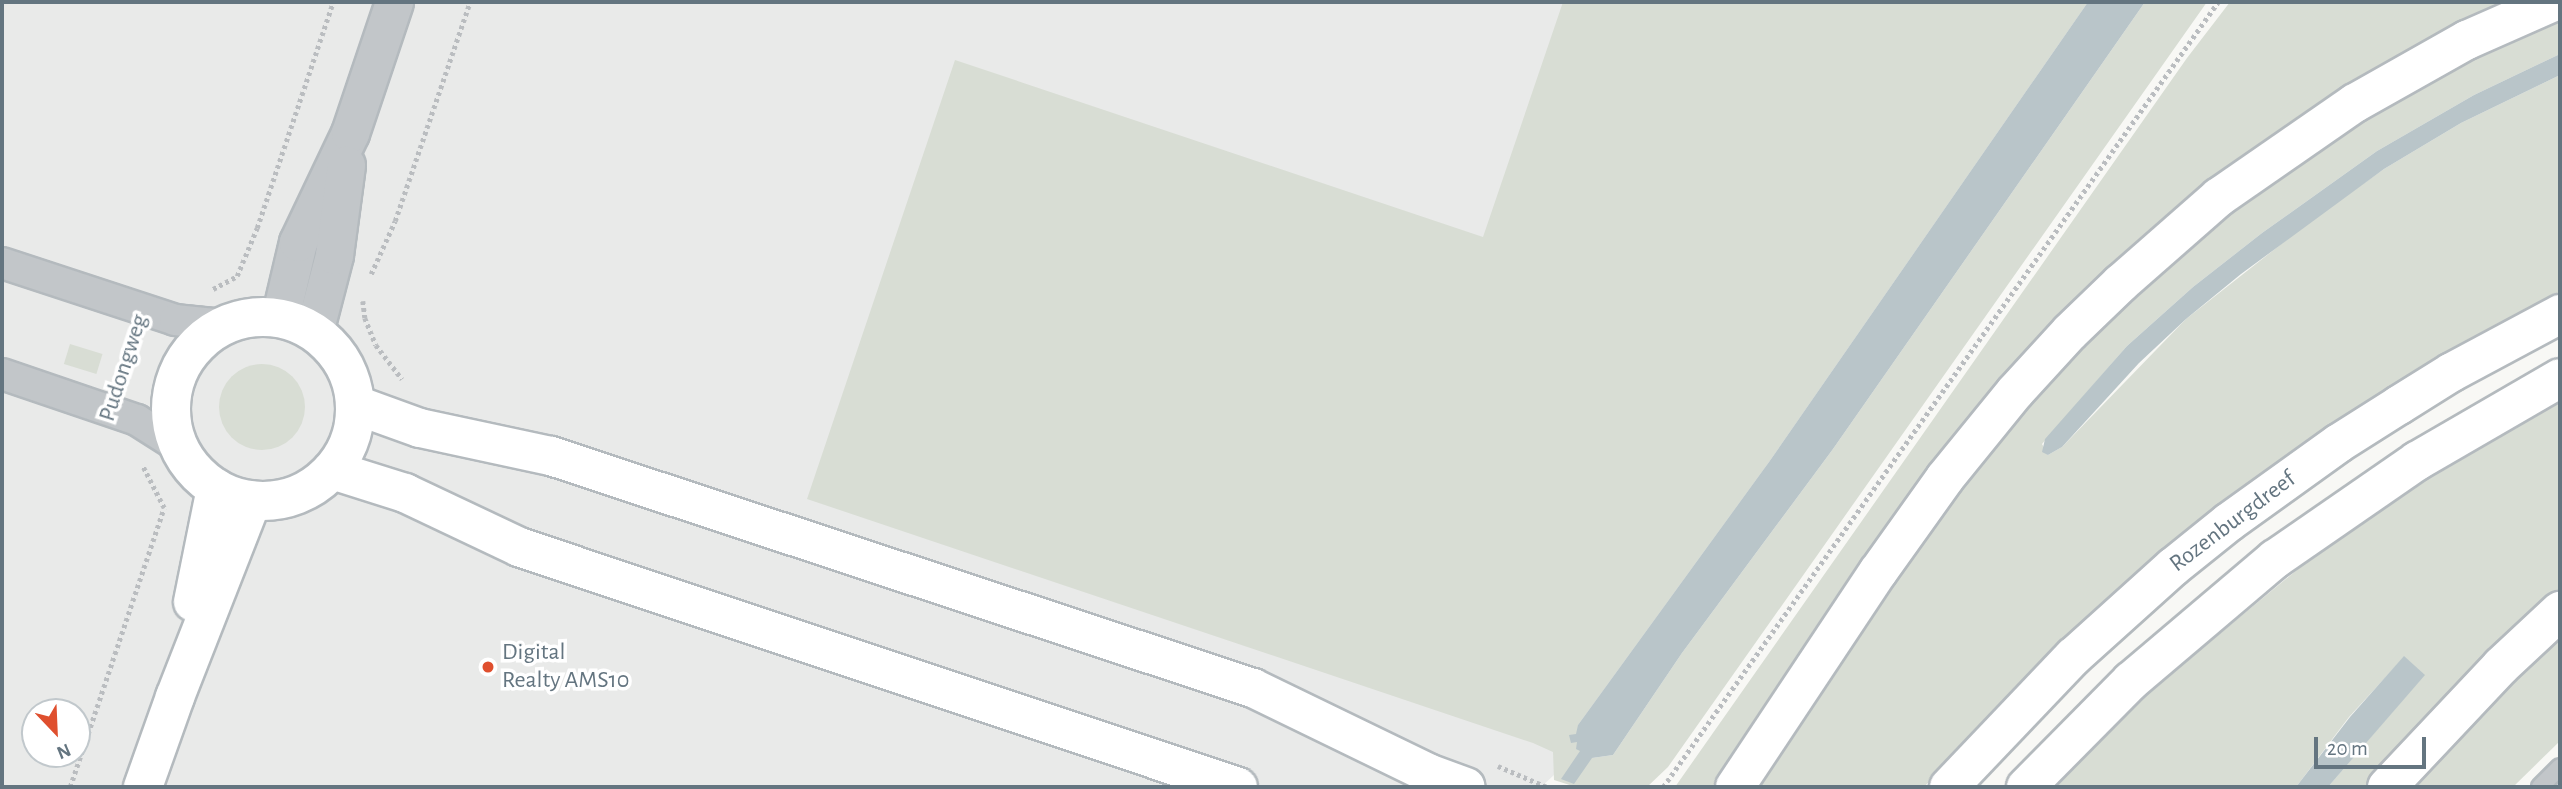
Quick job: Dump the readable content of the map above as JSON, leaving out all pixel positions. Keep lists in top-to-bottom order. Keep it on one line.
{"streets":{"main road":["Rozenburgdreef"],"path":["Pudongweg"]},"places":["Digital Realty AMS10"],"scale_bar":"20 m","north":"bottom right"}
